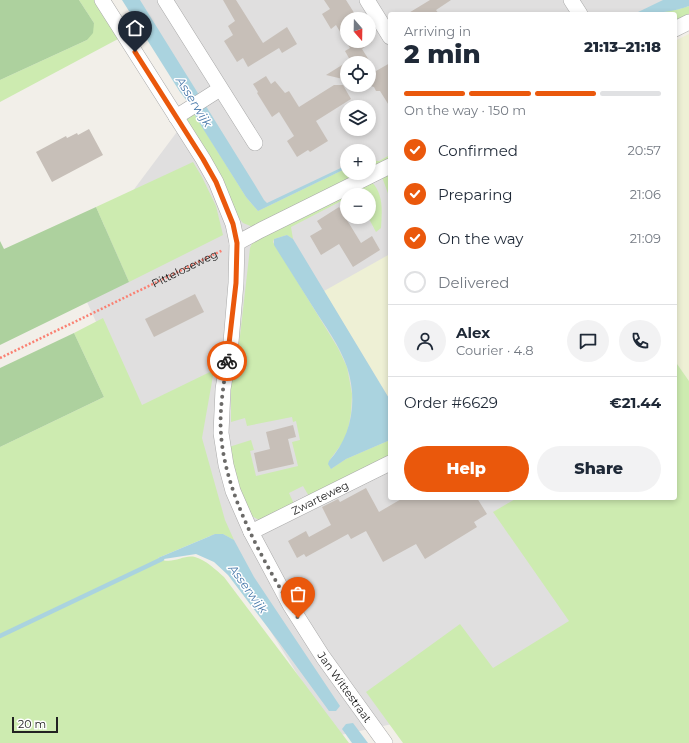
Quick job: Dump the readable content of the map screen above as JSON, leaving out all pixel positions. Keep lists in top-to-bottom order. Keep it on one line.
{"streets":{"street":["Zwarteweg","Jan Wittestraat"],"path":["Pitteloseweg"]},"crossings":[["Pitteloseweg","Jan Wittestraat"],["Zwarteweg","Jan Wittestraat"]],"water":["Asserwijk"],"scale_bar":"20 m","north":"bottom","page":{"map_buttons":["+","−"],"heading":["2 min","Arriving in","21:13–21:18"],"panel":["Alex","Courier · 4.8","Order #6629","€21.44"],"bar":"On the way · 150 m","list":[["Confirmed","20:57"],["Preparing","21:06"],["On the way","21:09"],"Delivered"],"buttons":["Help","Share"],"scale":"20 m"}}
